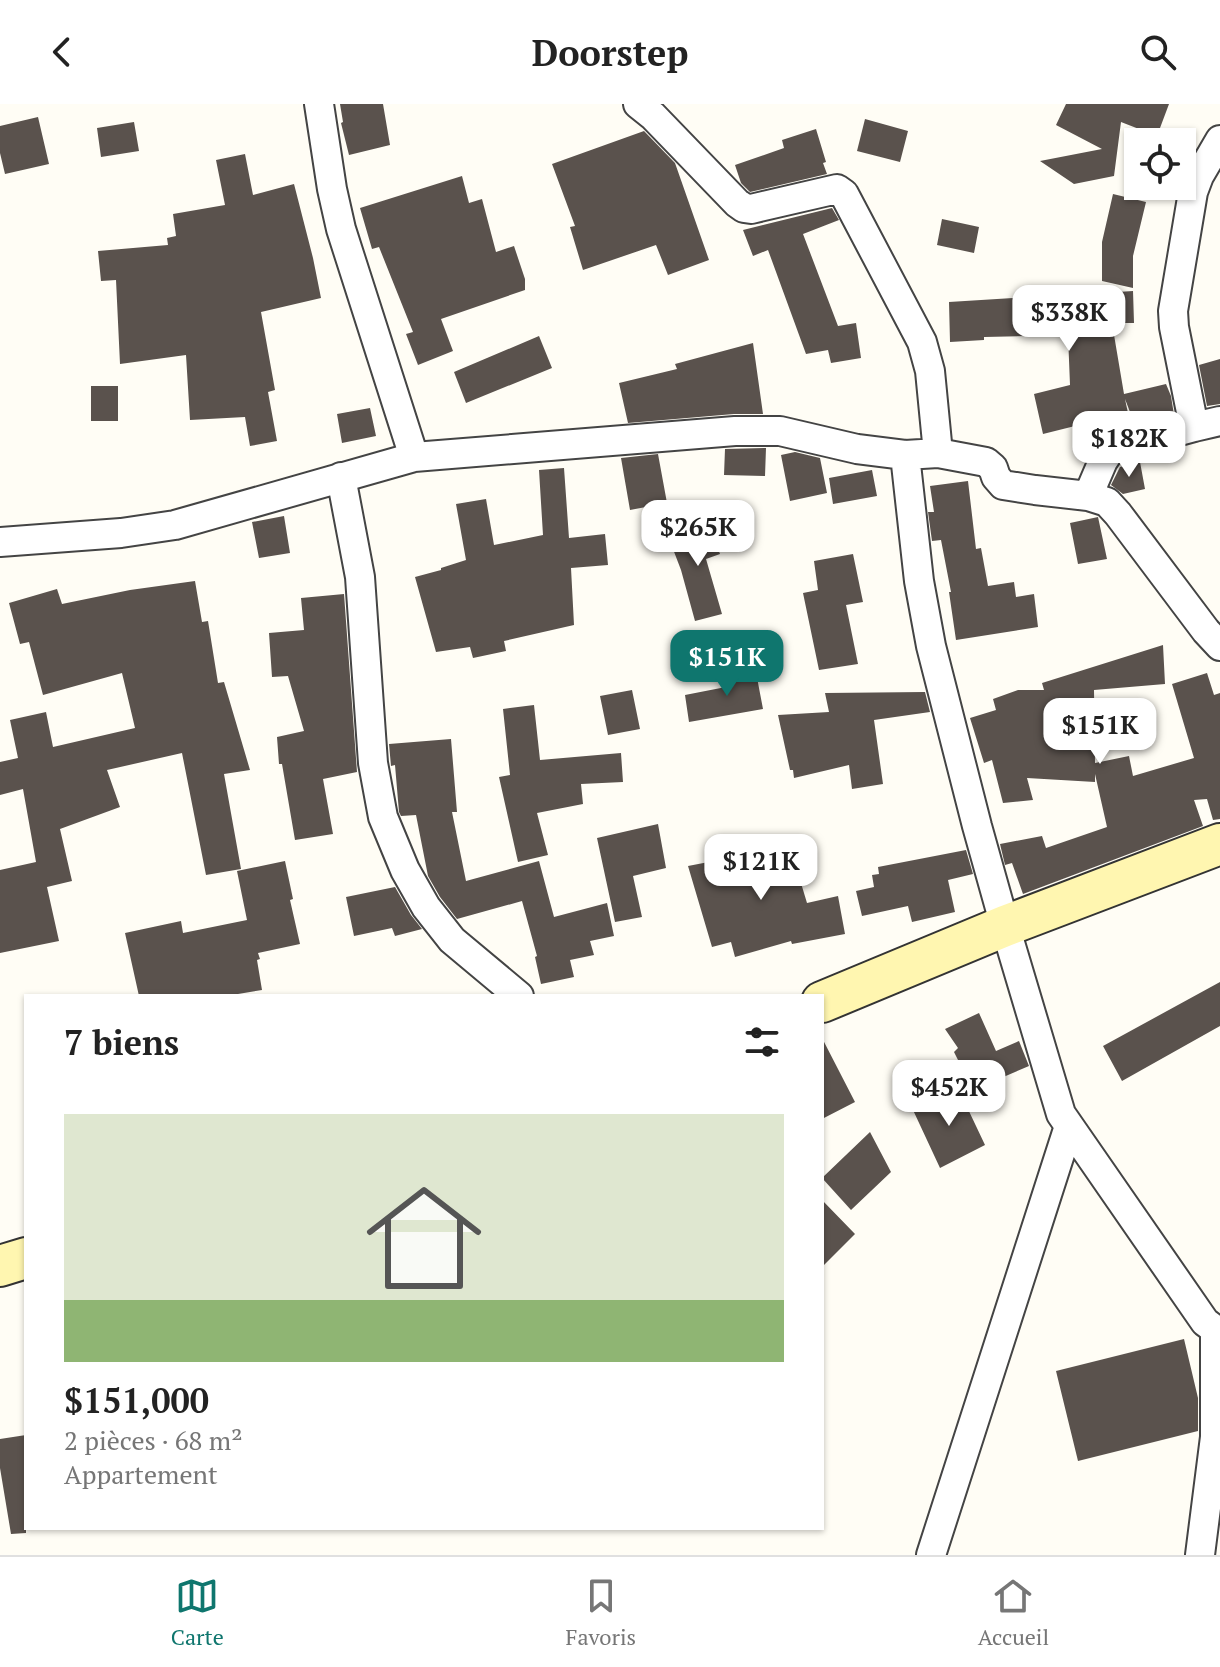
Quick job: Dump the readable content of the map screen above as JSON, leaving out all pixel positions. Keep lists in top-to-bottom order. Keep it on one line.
{"page":{"header":"Doorstep","price":["$338K","$182K","$265K","$151K","$151K","$121K","$452K"],"heading":"7 biens","list":[{"name":"$151,000","note":"2 pièces · 68 m² · Appartement"}],"tabs":["Carte","Favoris","Accueil"]}}
